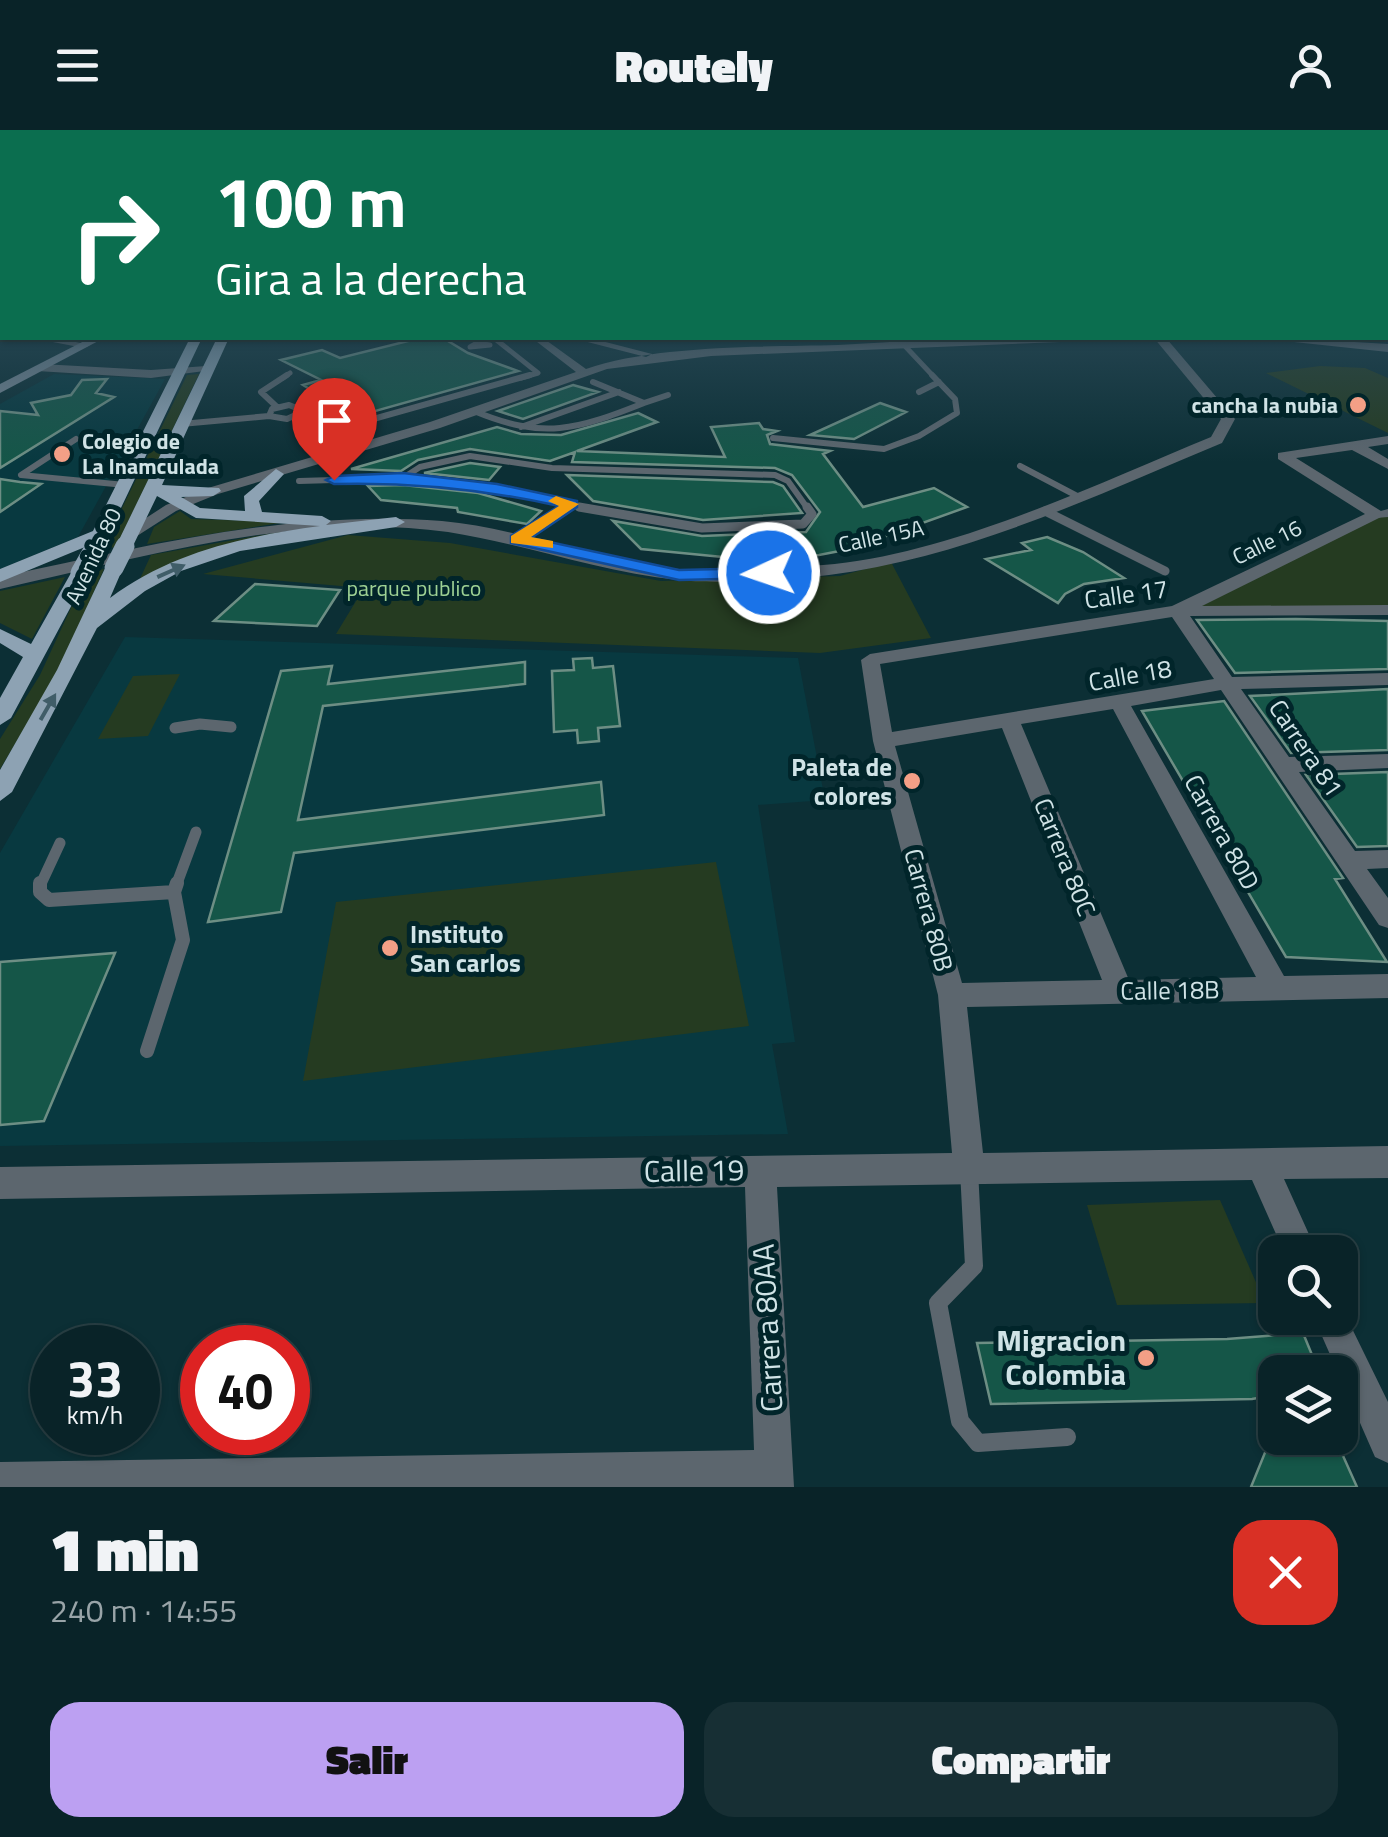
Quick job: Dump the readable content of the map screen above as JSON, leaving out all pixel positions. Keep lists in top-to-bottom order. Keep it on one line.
{"streets":{"main road":["Avenida 80"],"street":["Calle 15A","Calle 16","Calle 17","Calle 18","Carrera 81","Carrera 80D","Carrera 80C","Carrera 80B","Calle 18B","Calle 19","Carrera 80AA"]},"crossings":[["Calle 16","Calle 17"],["Calle 16","Carrera 81"],["Calle 17","Carrera 81"],["Calle 17","Carrera 80B"],["Calle 18","Carrera 81"],["Calle 18","Carrera 80D"],["Calle 18","Carrera 80C"],["Calle 18","Carrera 80B"],["Carrera 80D","Calle 18B"],["Carrera 80C","Calle 18B"],["Carrera 80B","Calle 18B"],["Carrera 80B","Calle 19"],["Calle 19","Carrera 80AA"]],"parks":["parque publico"],"places":["cancha la nubia","Colegio de La Inamculada","Paleta de colores","Instituto San carlos","Migracion Colombia"],"page":{"header":"Routely","turn":["100 m","Gira a la derecha"],"speed":"33 km/h","limit":"40","heading":["1 min","240 m · 14:55"],"buttons":["Salir","Compartir"]}}
